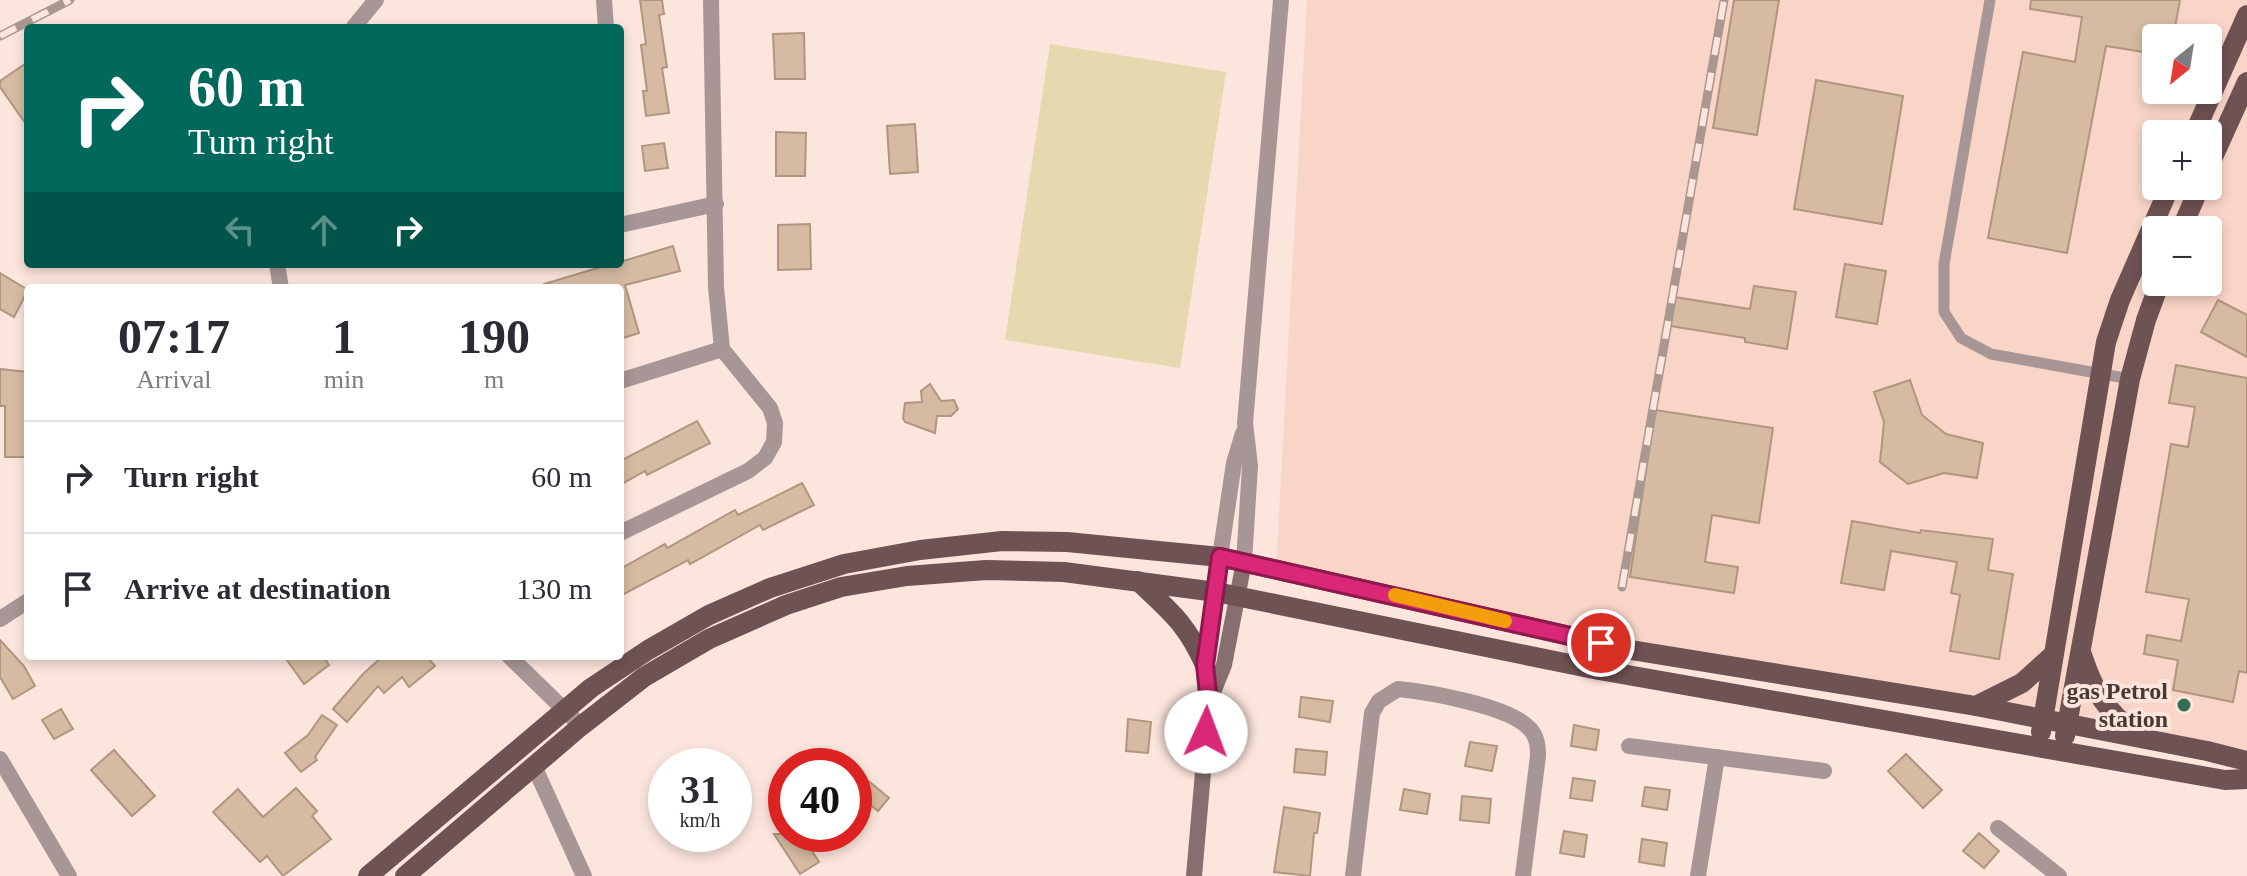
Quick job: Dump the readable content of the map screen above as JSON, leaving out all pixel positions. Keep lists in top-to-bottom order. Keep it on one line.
{"places":["gas Petrol station"],"north":"bottom left","page":{"map_buttons":["+","−"],"turn":["60 m","Turn right"],"eta":["07:17","Arrival","1","min","190","m"],"list":[{"name":"Turn right","value":"60 m"},{"name":"Arrive at destination","value":"130 m"}],"speed":"31 km/h","limit":"40"}}
